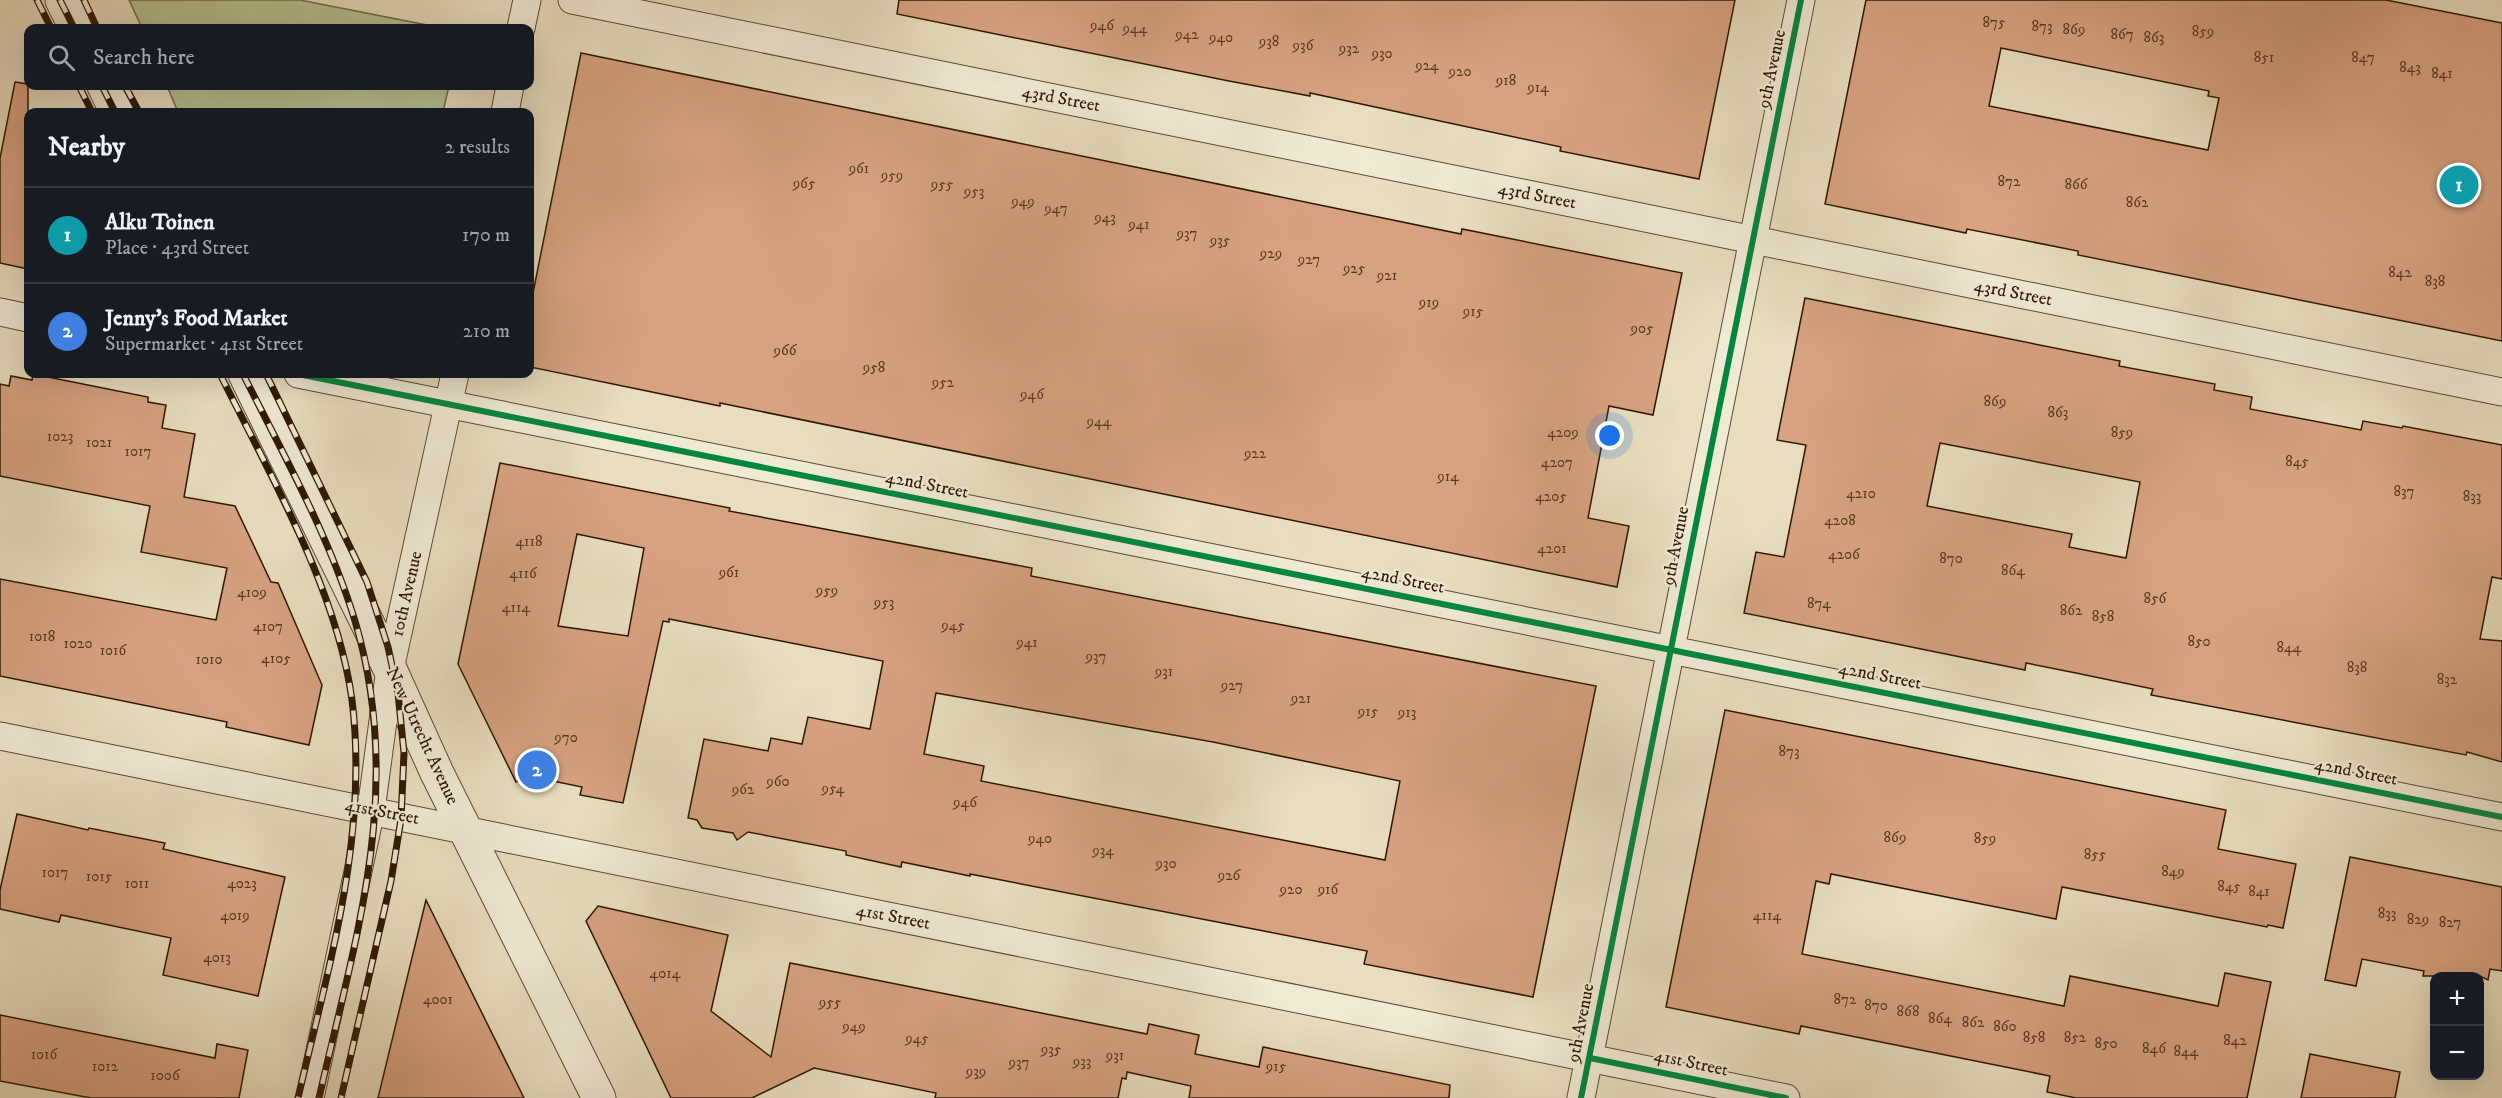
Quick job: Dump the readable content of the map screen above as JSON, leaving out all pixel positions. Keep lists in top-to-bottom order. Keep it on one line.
{"streets":{"street":["9th Avenue","43rd Street","42nd Street","10th Avenue","New Utrecht Avenue","41st Street"]},"crossings":[["9th Avenue","43rd Street"],["9th Avenue","42nd Street"],["9th Avenue","41st Street"],["42nd Street","10th Avenue"],["10th Avenue","New Utrecht Avenue"],["10th Avenue","41st Street"],["New Utrecht Avenue","41st Street"]],"house_numbers":["875","946","873","944","869","859","942","867","940","863","938","936","932","930","851","847","924","843","920","841","918","914","961","959","872","965","955","866","953","949","862","947","943","941","937","935","929","927","925","842","921","838","919","915","905","966","958","952","946","869","863","944","4209","859","1023","1021","1017","922","845","4207","914","837","4210","4205","833","4208","4118","4201","4206","870","864","961","4116","959","4109","856","953","874","4114","862","858","945","4107","1018","850","941","1020","844","1016","937","4105","1010","838","931","832","927","921","915","913","970","873","960","954","962","946","869","940","859","934","855","930","849","1017","926","1015","1011","4023","845","920","916","841","833","4019","4114","829","827","4013","4014","4001","872","955","870","868","864","862","949","860","858","852","945","842","850","846","935","844","1016","931","933","937","1012","915","939","1006"],"page":{"search":"Search here","heading":["Nearby","2 results"],"pins":["1","2"],"list":[{"mark":"1","name":"Alku Toinen","note":"Place · 43rd Street","value":"170 m"},{"mark":"2","name":"Jenny's Food Market","note":"Supermarket · 41st Street","value":"210 m"}],"map_buttons":["+","−"]}}
